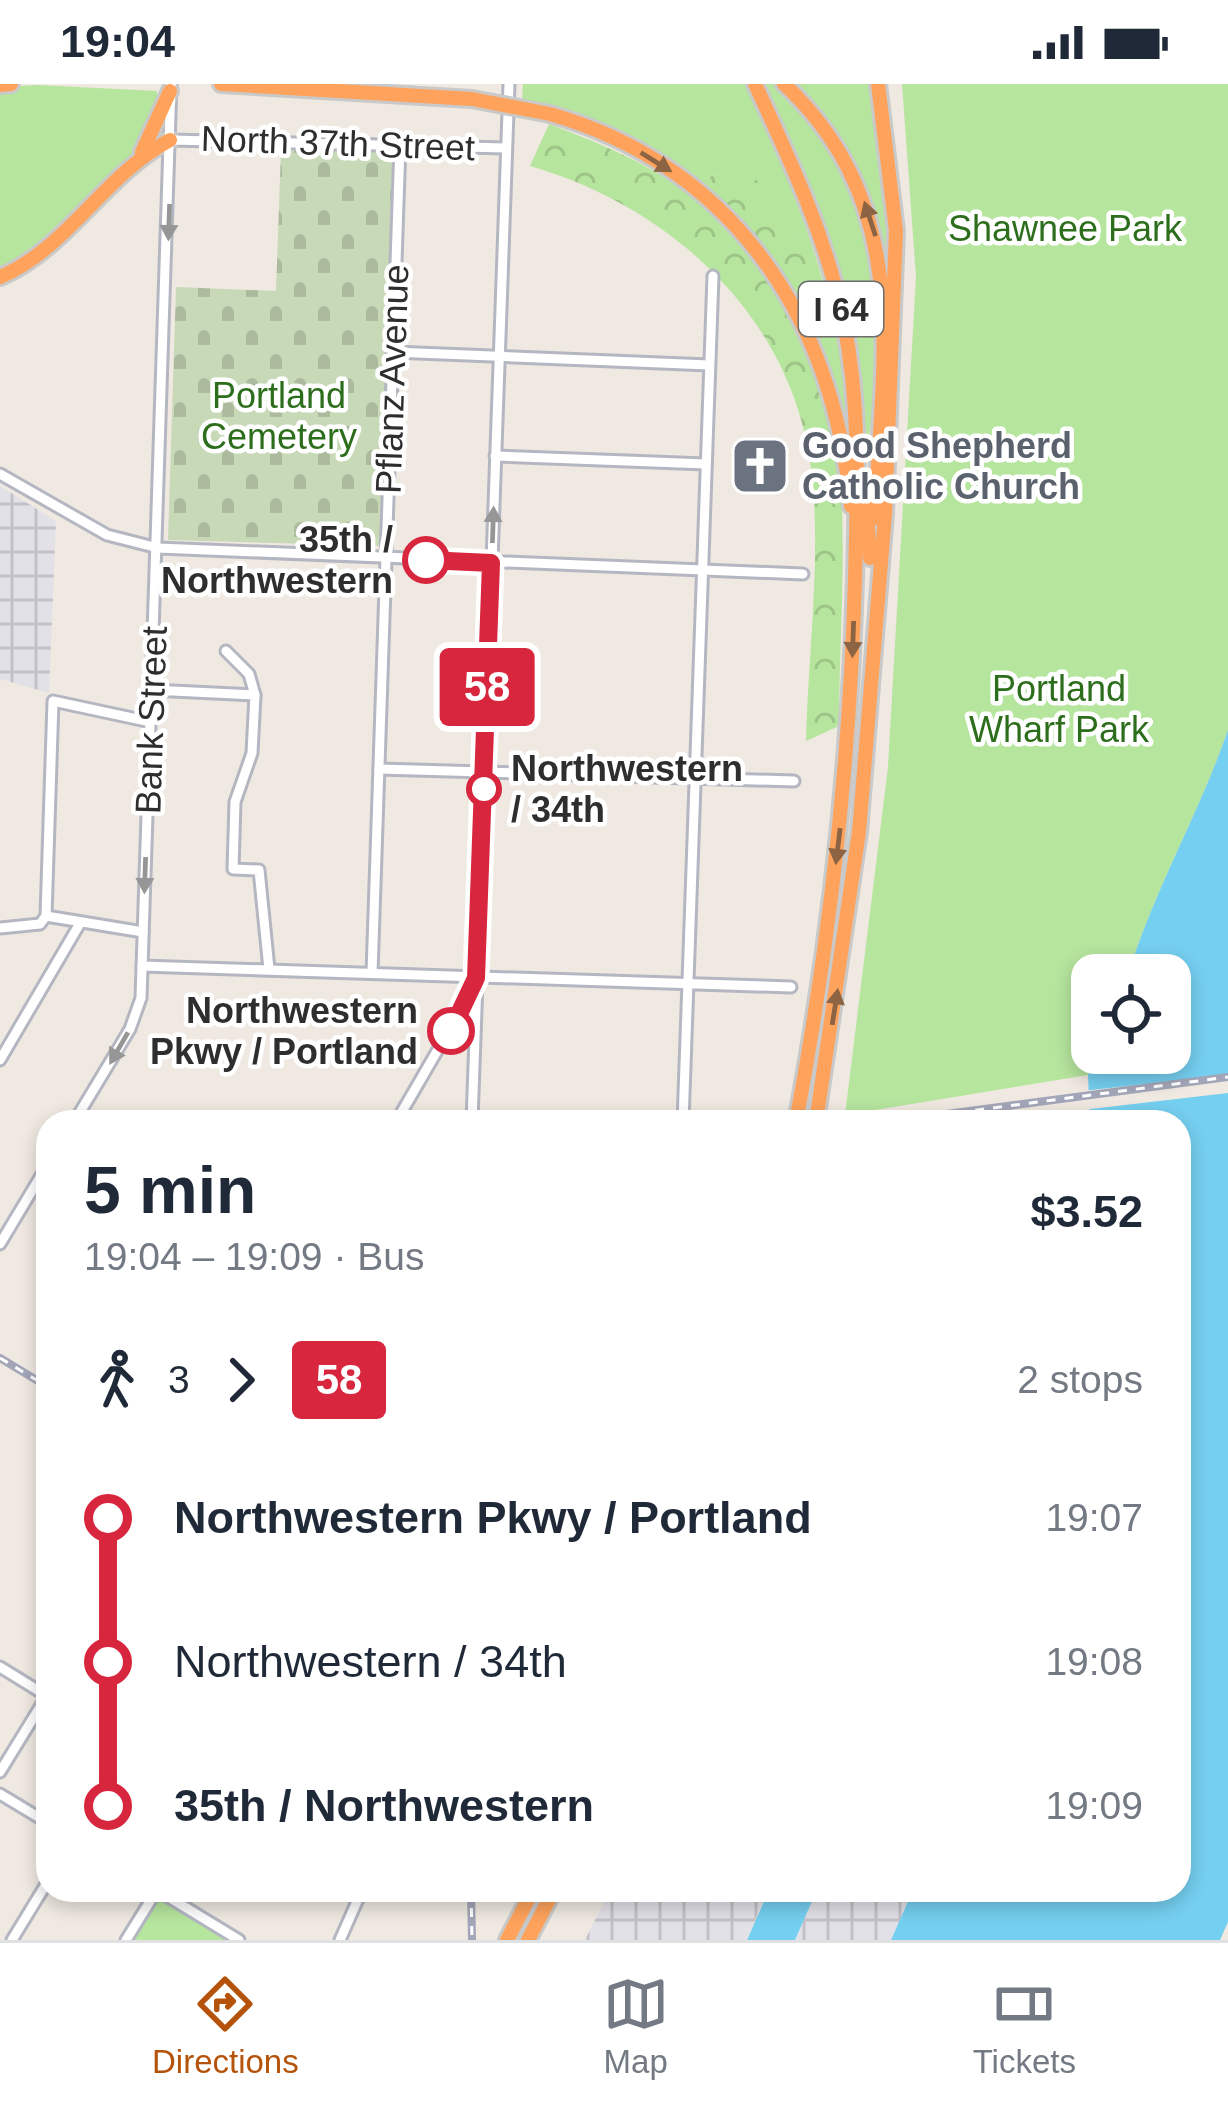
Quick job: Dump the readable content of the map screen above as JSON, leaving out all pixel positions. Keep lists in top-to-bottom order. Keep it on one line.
{"streets":{"highway":["I 64"],"street":["North 37th Street","Pflanz Avenue","Bank Street"]},"crossings":[["North 37th Street","Pflanz Avenue"],["North 37th Street","Bank Street"]],"one_way":["Bank Street"],"parks":["Shawnee Park","Portland Cemetery","Portland Wharf Park"],"places":{"church":["Good Shepherd Catholic Church"],"other":["35th / Northwestern","Northwestern / 34th","Northwestern Pkwy / Portland"]},"lines":["bus line 58"],"page":{"status":"19:04","on_map":"58","heading":["5 min","19:04 – 19:09 · Bus","$3.52"],"legs":["3","58","2 stops"],"list":[{"name":"Northwestern Pkwy / Portland","value":"19:07"},{"name":"Northwestern / 34th","value":"19:08"},{"name":"35th / Northwestern","value":"19:09"}],"tabs":["Directions","Map","Tickets"]}}
